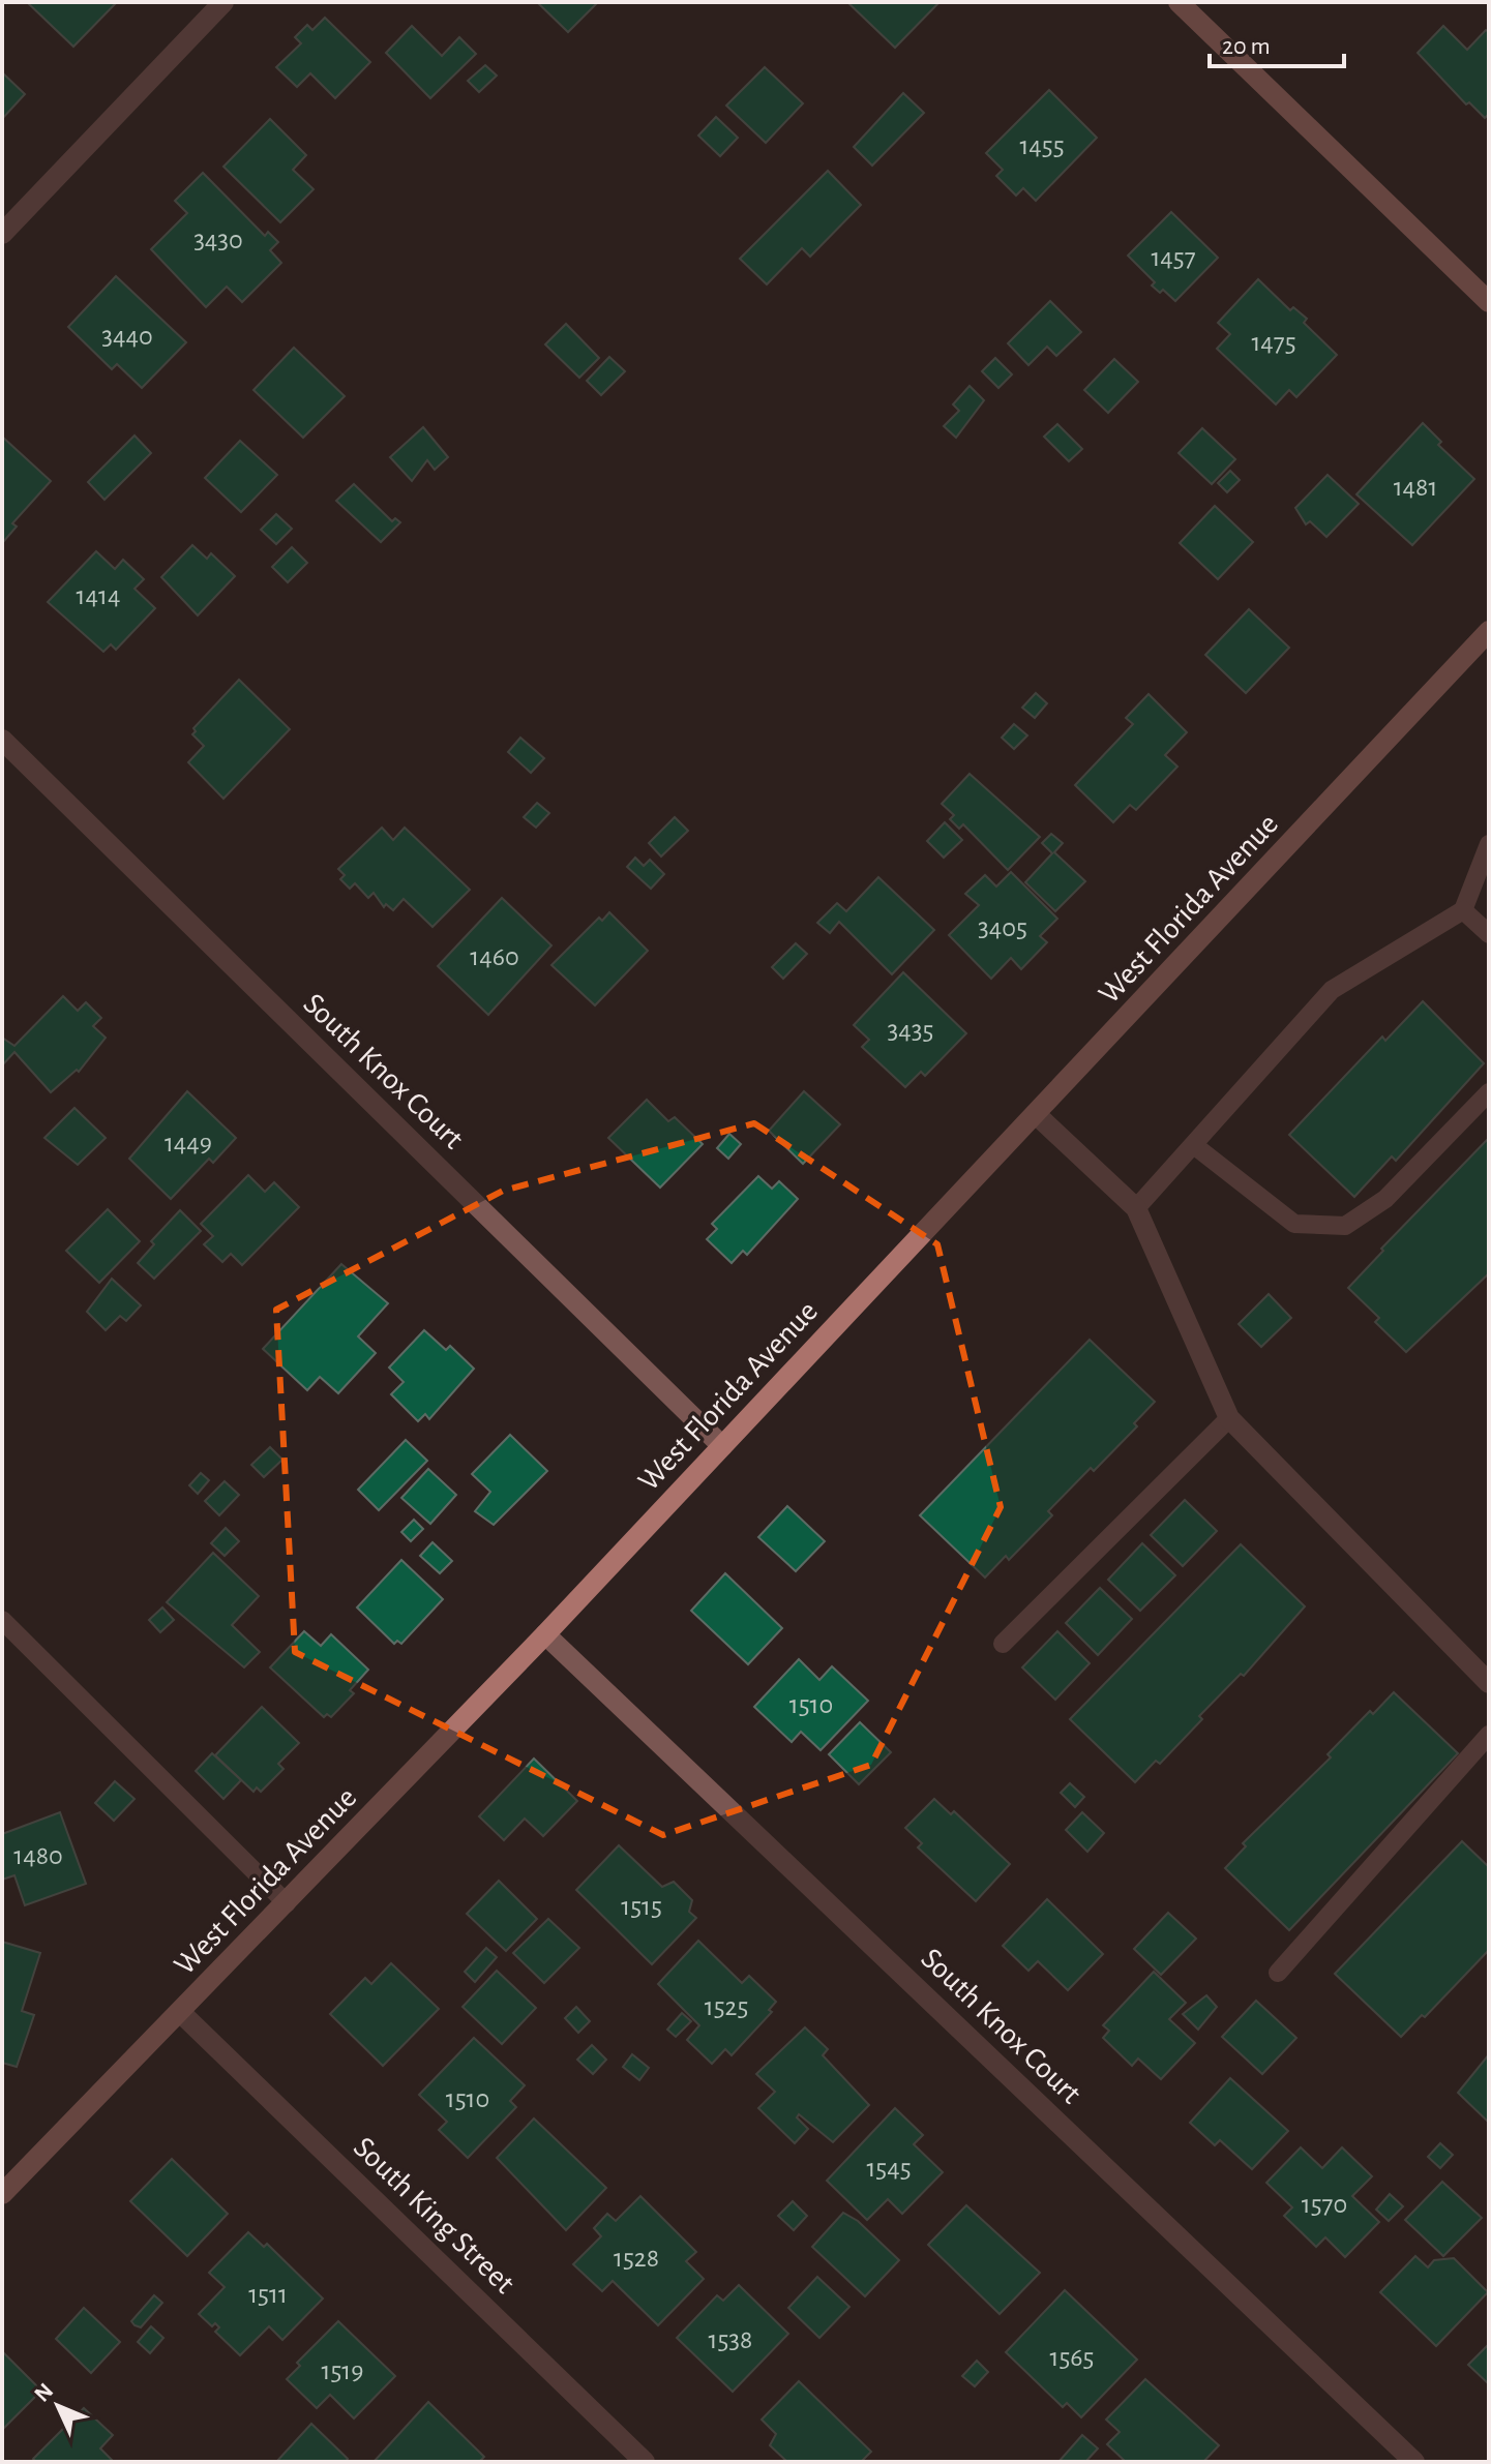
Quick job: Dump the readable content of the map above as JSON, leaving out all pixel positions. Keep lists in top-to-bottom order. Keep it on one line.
{"streets":{"street":["West Florida Avenue","South Knox Court","South King Street"]},"crossings":[["West Florida Avenue","South Knox Court"],["West Florida Avenue","South King Street"]],"house_numbers":["1455","3430","1457","3440","1475","1481","1414","3405","1460","3435","1449","1510","1480","1515","1525","1510","1545","1570","1528","1511","1538","1565","1519"],"scale_bar":"20 m","north":"top left"}
